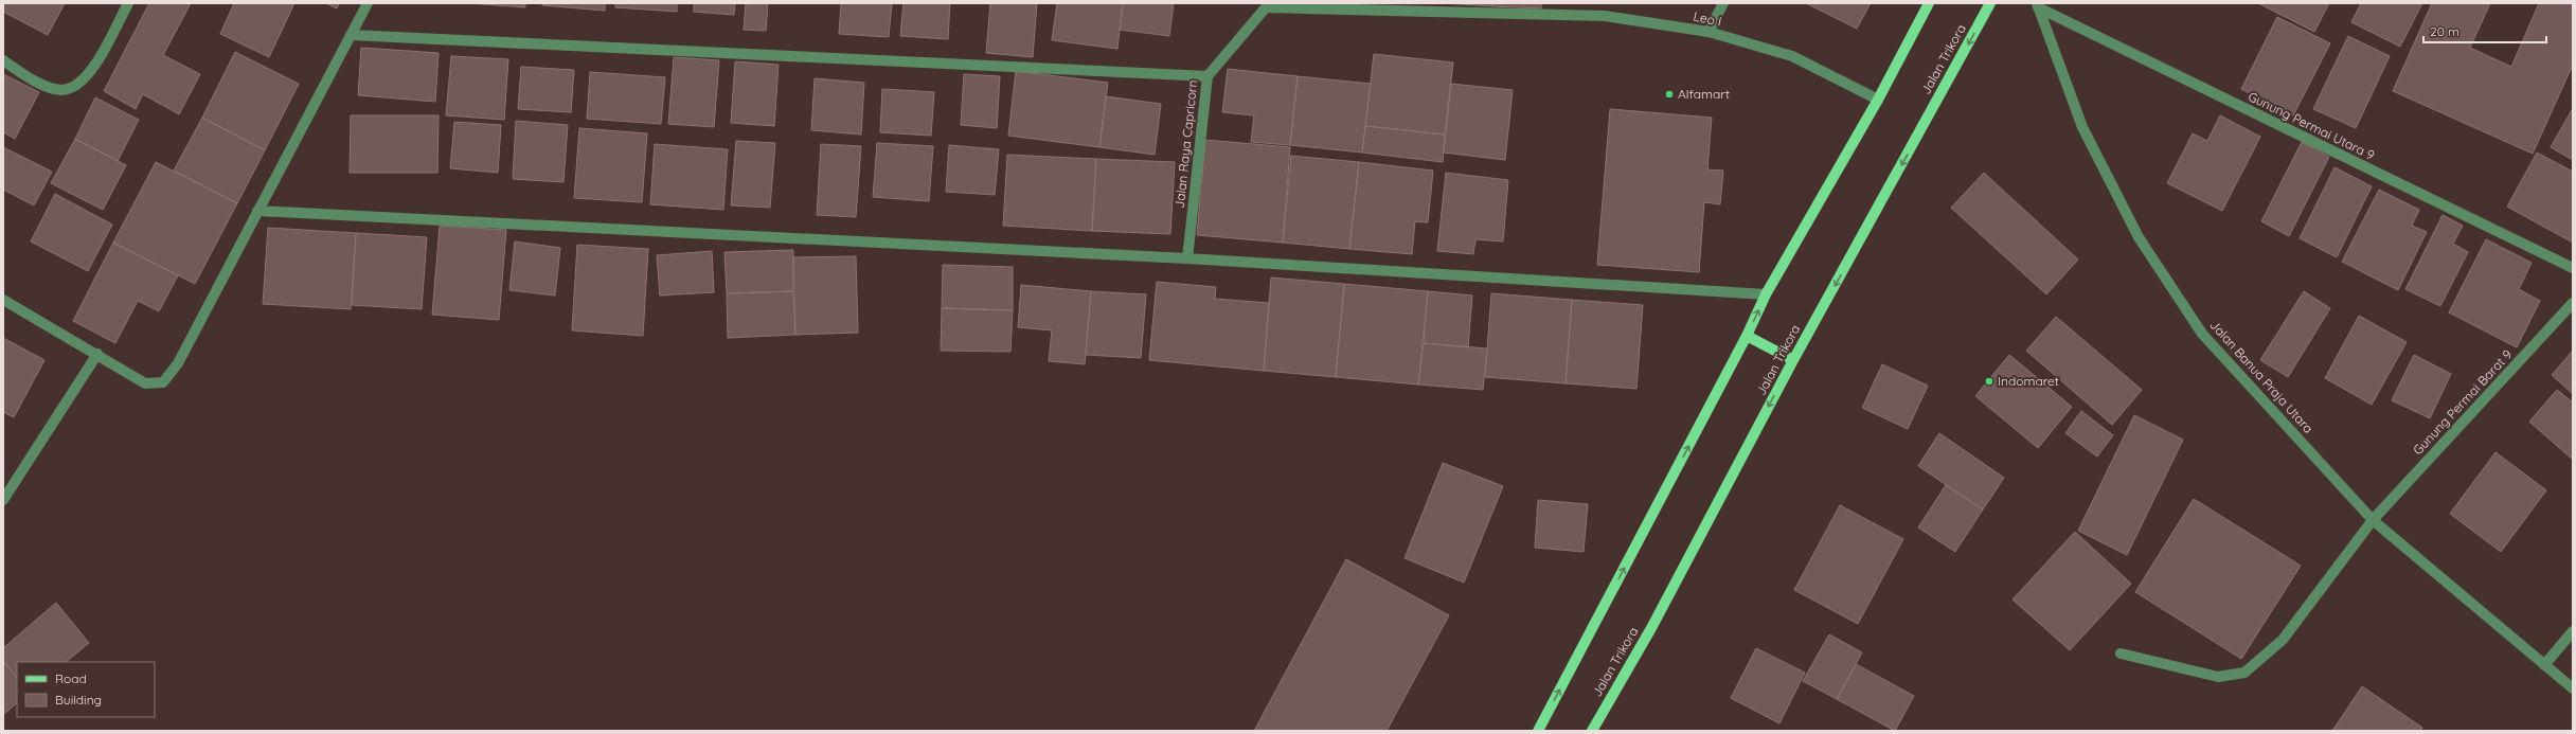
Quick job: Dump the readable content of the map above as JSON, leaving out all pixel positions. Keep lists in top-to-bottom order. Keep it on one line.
{"streets":{"main road":["Jalan Trikora"],"street":["Leo I","Gunung Permai Utara 9","Jalan Raya Capricorn","Jalan Banua Praja Utara","Gunung Permai Barat 9"]},"crossings":[["Leo I","Jalan Raya Capricorn"],["Gunung Permai Utara 9","Jalan Banua Praja Utara"],["Jalan Banua Praja Utara","Gunung Permai Barat 9"]],"places":["Alfamart","Indomaret"],"legend":["Road","Building"],"scale_bar":"20 m"}
